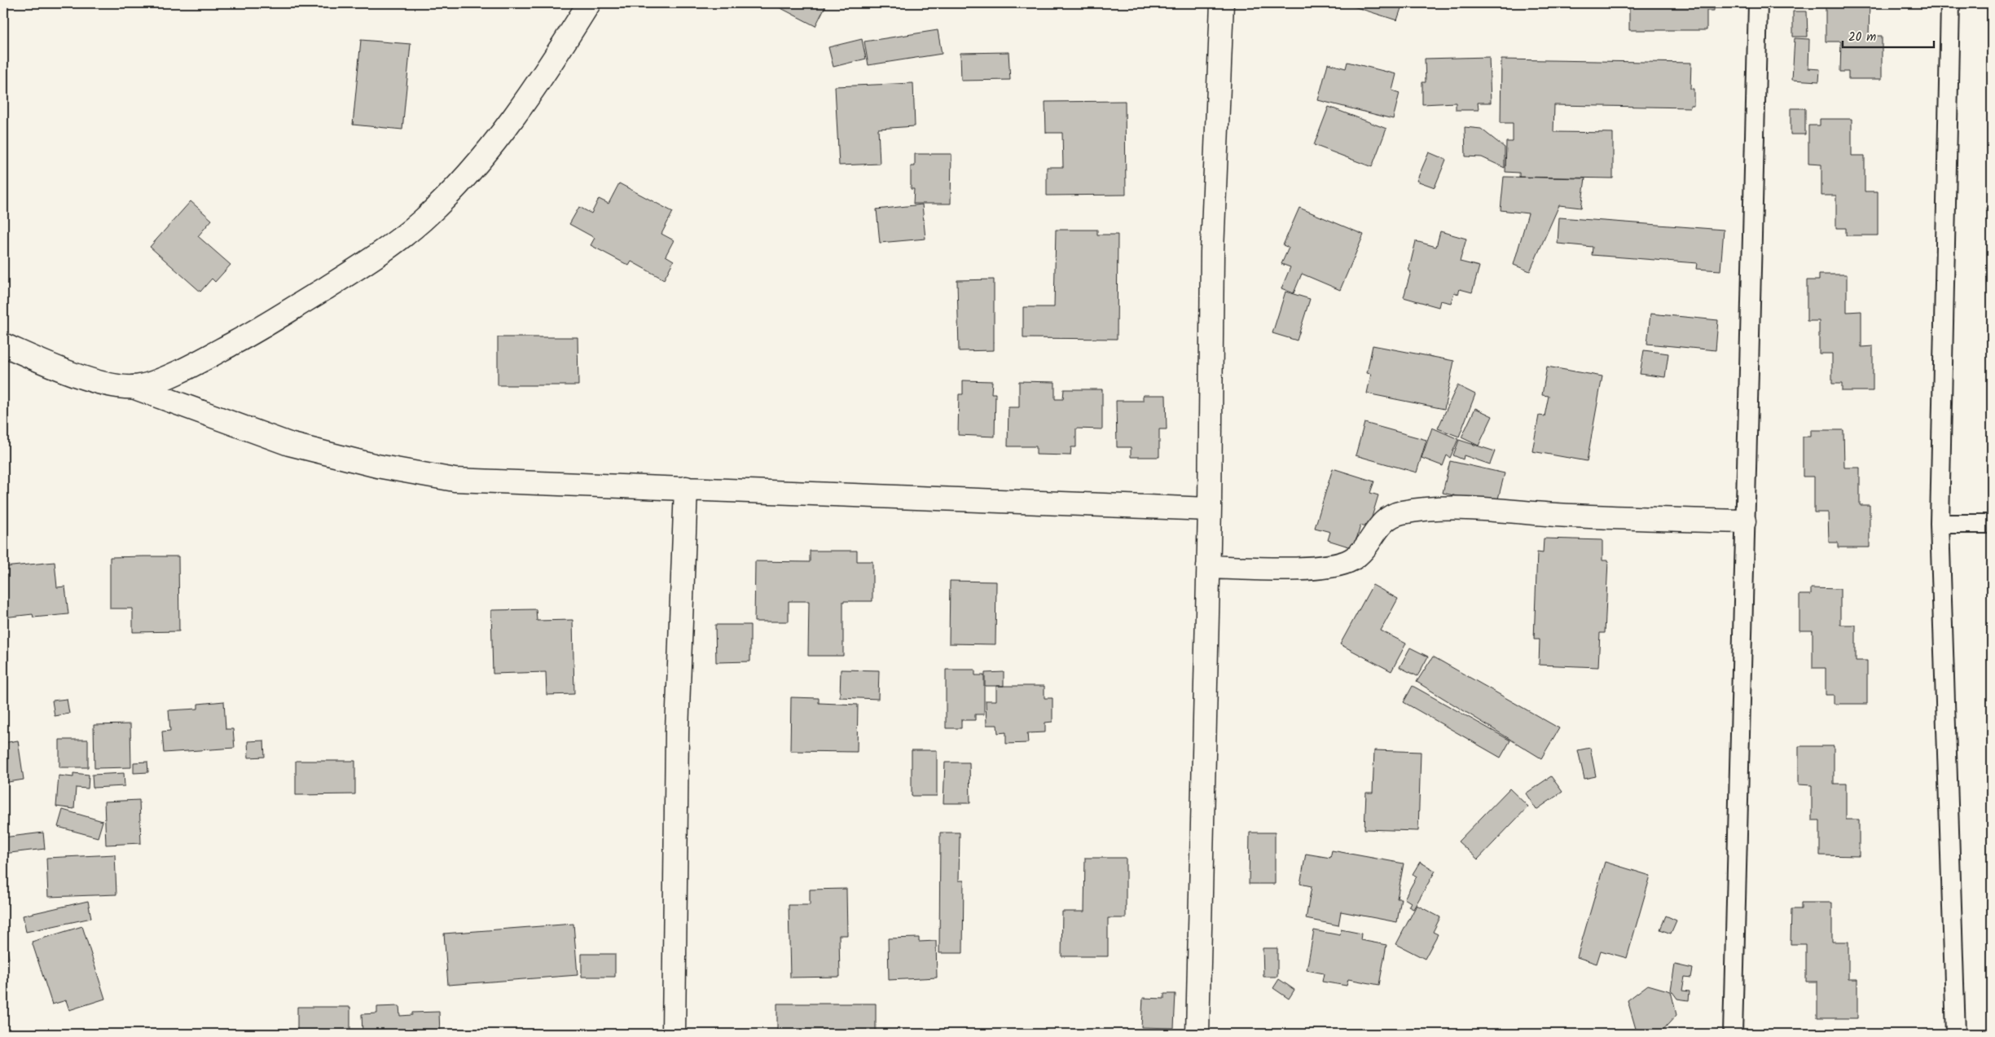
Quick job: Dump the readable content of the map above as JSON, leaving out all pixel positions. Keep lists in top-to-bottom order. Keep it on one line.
{"scale_bar":"20 m"}
